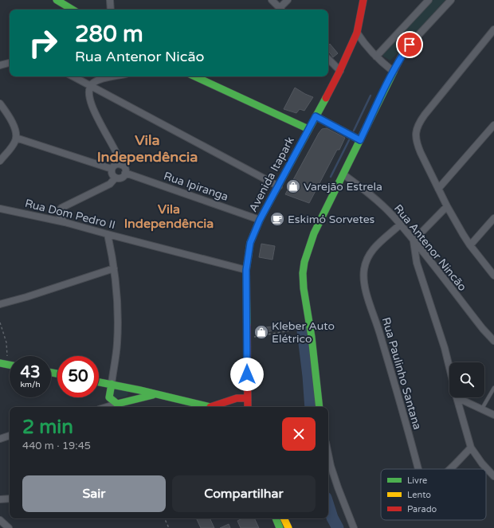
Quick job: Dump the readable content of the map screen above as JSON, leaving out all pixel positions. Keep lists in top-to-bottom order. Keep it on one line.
{"streets":{"street":["Avenida Itapark","Rua Ipiranga","Rua Dom Pedro II","Rua Antenor Nincão","Rua Paulinho Santana"]},"crossings":[["Avenida Itapark","Rua Ipiranga"],["Avenida Itapark","Rua Dom Pedro II"],["Rua Antenor Nincão","Rua Paulinho Santana"]],"districts":["Vila Independência","Vila Independência"],"places":{"shop":["Varejão Estrela","Kleber Auto Elétrico"],"cafe":["Eskimó Sorvetes"]},"legend":["Livre","Lento","Parado"],"page":{"turn":["280 m","Rua Antenor Nicão"],"speed":"43 km/h","limit":"50","heading":["2 min","440 m · 19:45"],"buttons":["Sair","Compartilhar"]}}
